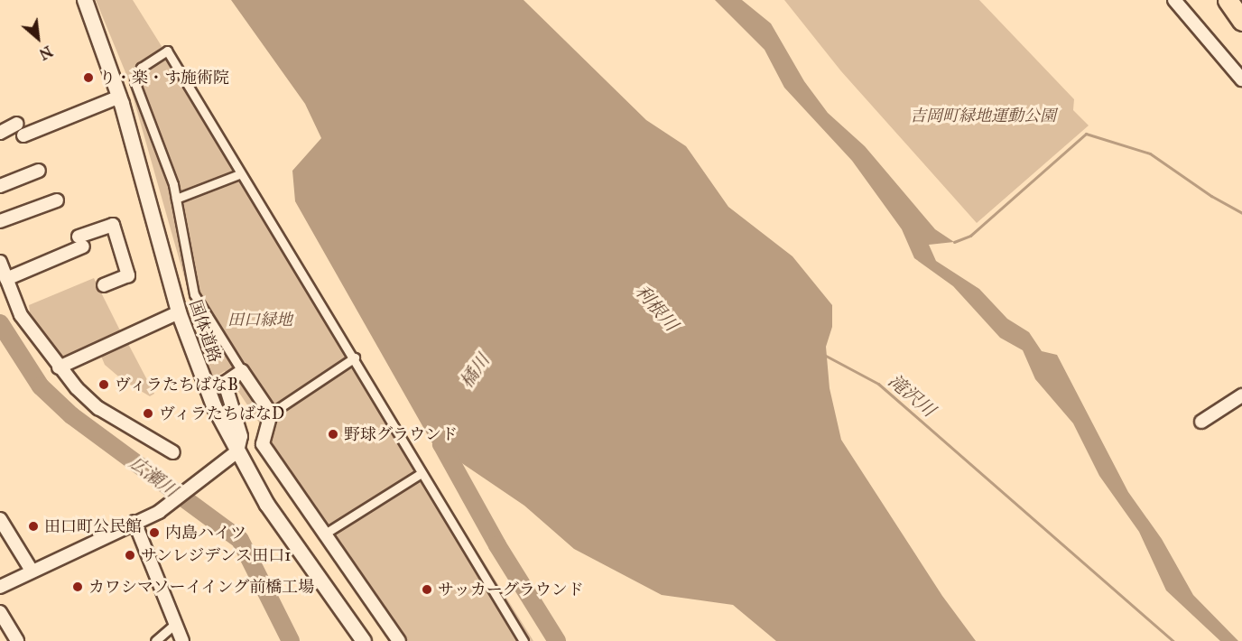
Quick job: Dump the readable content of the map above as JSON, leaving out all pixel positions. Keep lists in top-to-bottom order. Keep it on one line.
{"streets":{"street":["国体道路"]},"water":["利根川","橘川","滝沢川","広瀬川"],"parks":["吉岡町緑地運動公園","田口緑地"],"places":["り・楽・す施術院","ヴィラたちばなB","ヴィラたちばなD","野球グラウンド","田口町公民館","内島ハイツ","サンレジデンス田口1","カワシマソーイイング前橋工場","サッカーグラウンド"],"north":"bottom right"}
